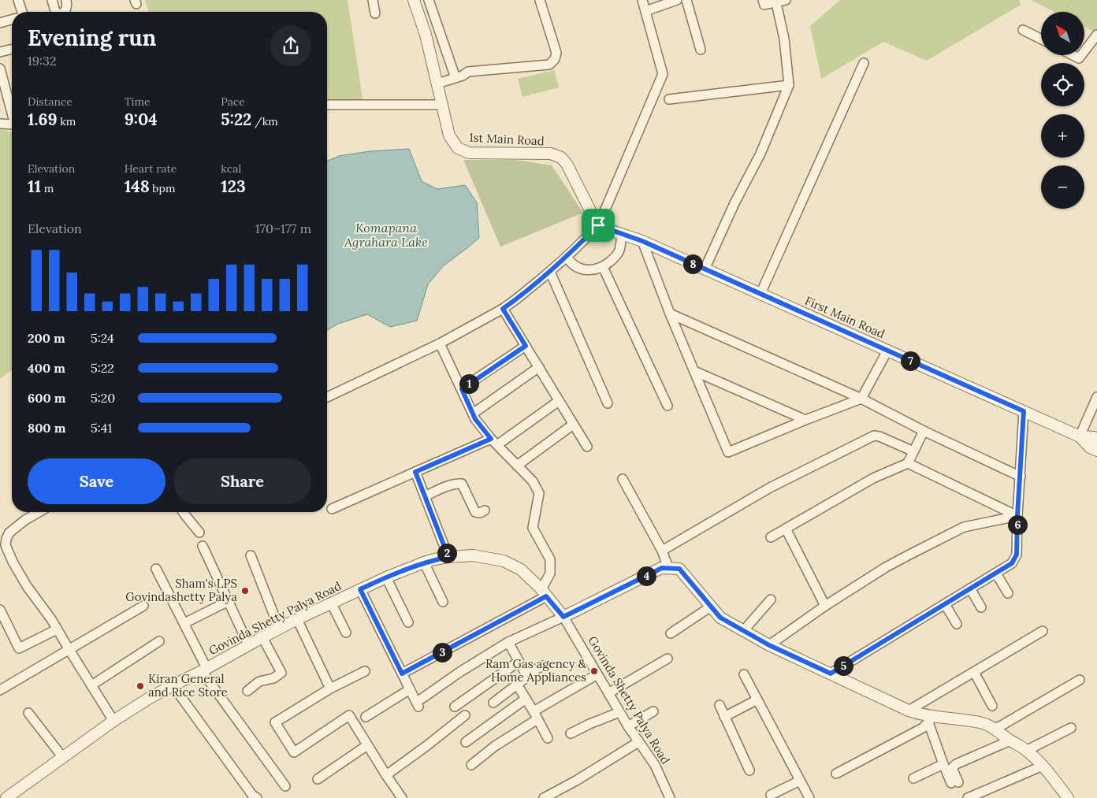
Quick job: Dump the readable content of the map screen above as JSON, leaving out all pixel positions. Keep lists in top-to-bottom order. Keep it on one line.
{"streets":{"street":["1st Main Road","First Main Road","Govinda Shetty Palya Road"]},"crossings":[["1st Main Road","First Main Road"]],"water":["Komapana Agrahara Lake"],"places":["Sham's LPS Govindashetty Palya","Ram Gas agency & Home Appliances","Kiran General and Rice Store"],"north":"top left","page":{"map_buttons":["+","−"],"heading":["Evening run","19:32"],"stats":[["Distance","1.69 km"],["Time","9:04"],["Pace","5:22 /km"],["Elevation","11 m"],["Heart rate","148 bpm"],["kcal","123"]],"chart":["Elevation","170–177 m"],"pins":["8","7","1","6","2","4","3","5"],"list":[{"name":"200 m","note":"5:24"},{"name":"400 m","note":"5:22"},{"name":"600 m","note":"5:20"},{"name":"800 m","note":"5:41"}],"buttons":["Save","Share"]}}
